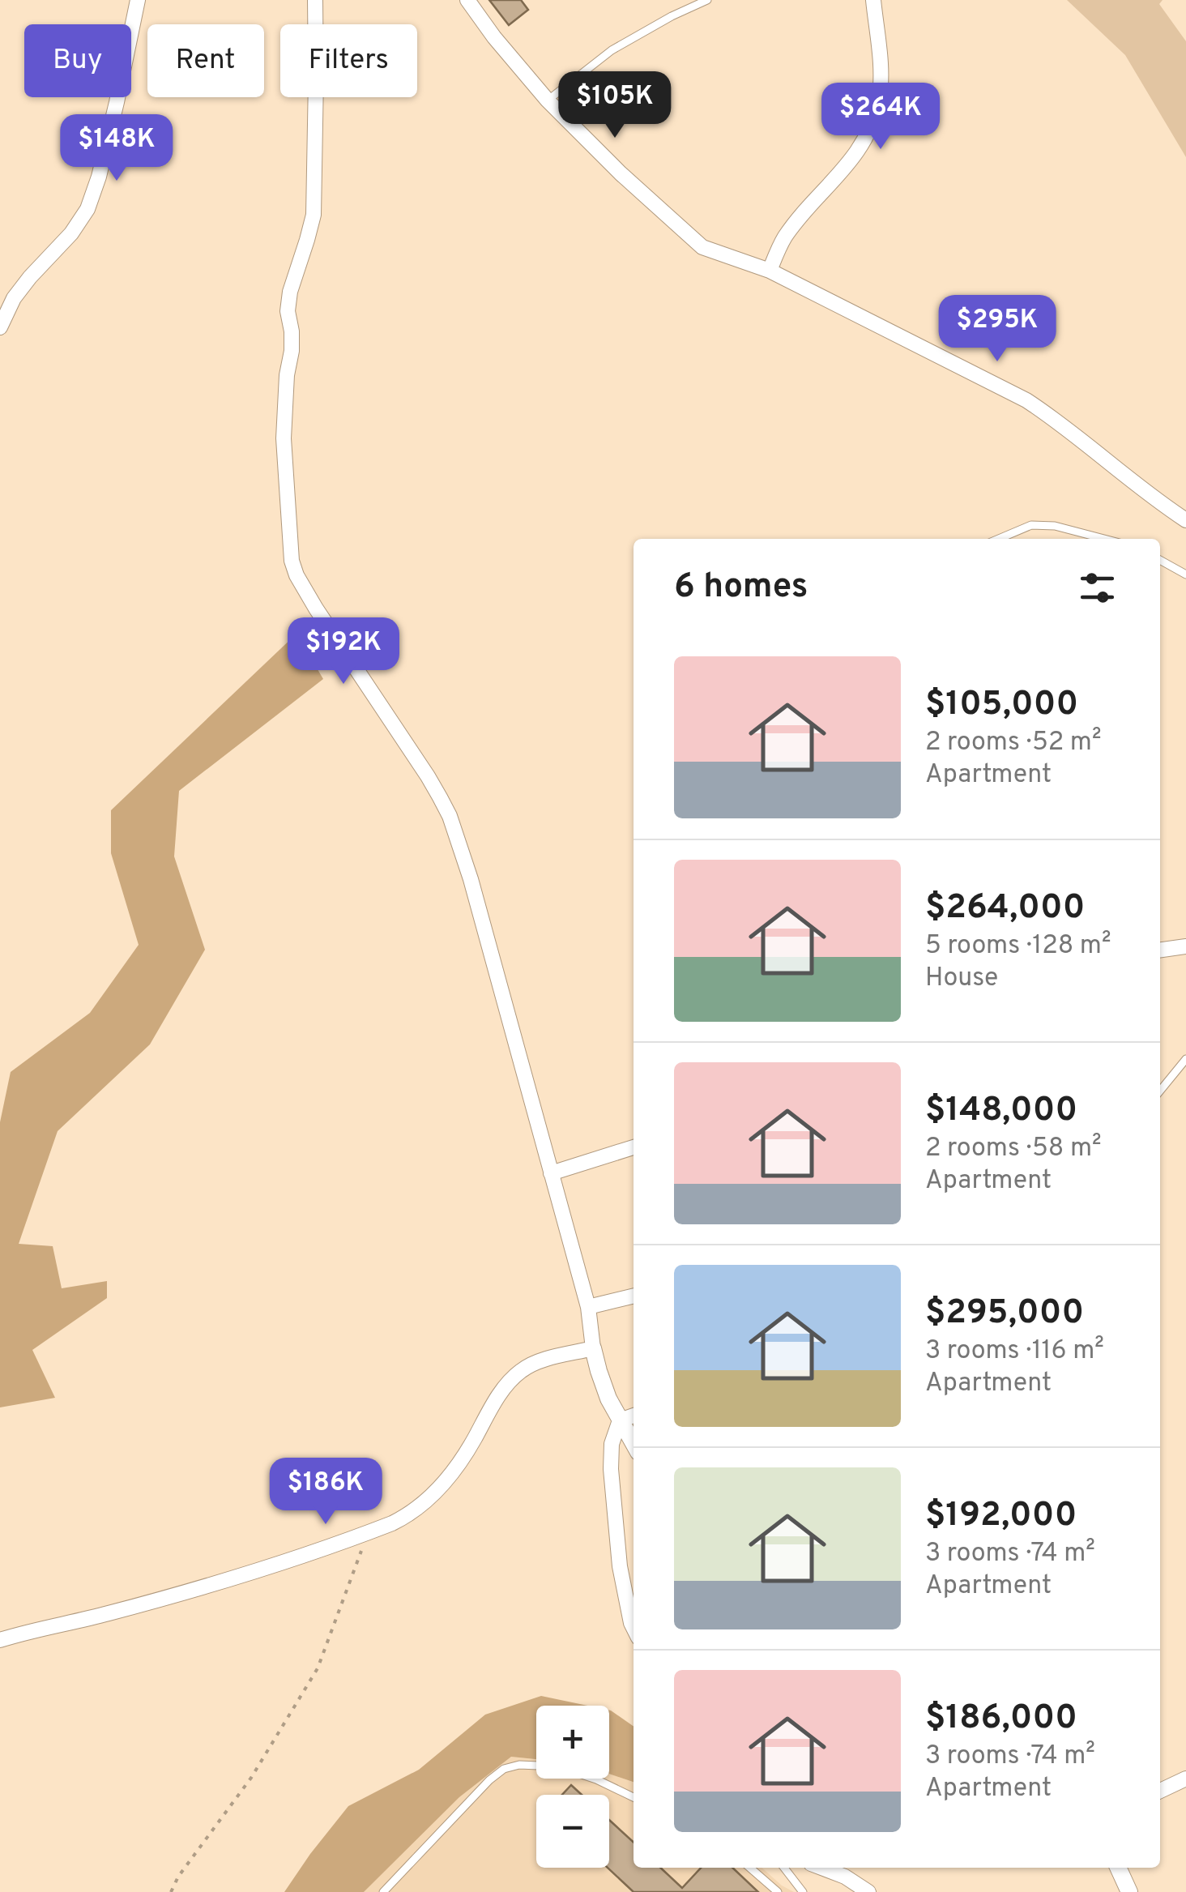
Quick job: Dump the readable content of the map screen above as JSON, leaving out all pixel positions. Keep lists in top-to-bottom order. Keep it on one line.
{"page":{"chip":["Buy","Rent","Filters"],"price":["$105K","$264K","$148K","$295K","$192K","$186K"],"heading":"6 homes","list":[{"name":"$105,000","note":"2 rooms · 52 m² · Apartment"},{"name":"$264,000","note":"5 rooms · 128 m² · House"},{"name":"$148,000","note":"2 rooms · 58 m² · Apartment"},{"name":"$295,000","note":"3 rooms · 116 m² · Apartment"},{"name":"$192,000","note":"3 rooms · 74 m² · Apartment"},{"name":"$186,000","note":"3 rooms · 74 m² · Apartment"}],"map_buttons":["+","−"]}}
